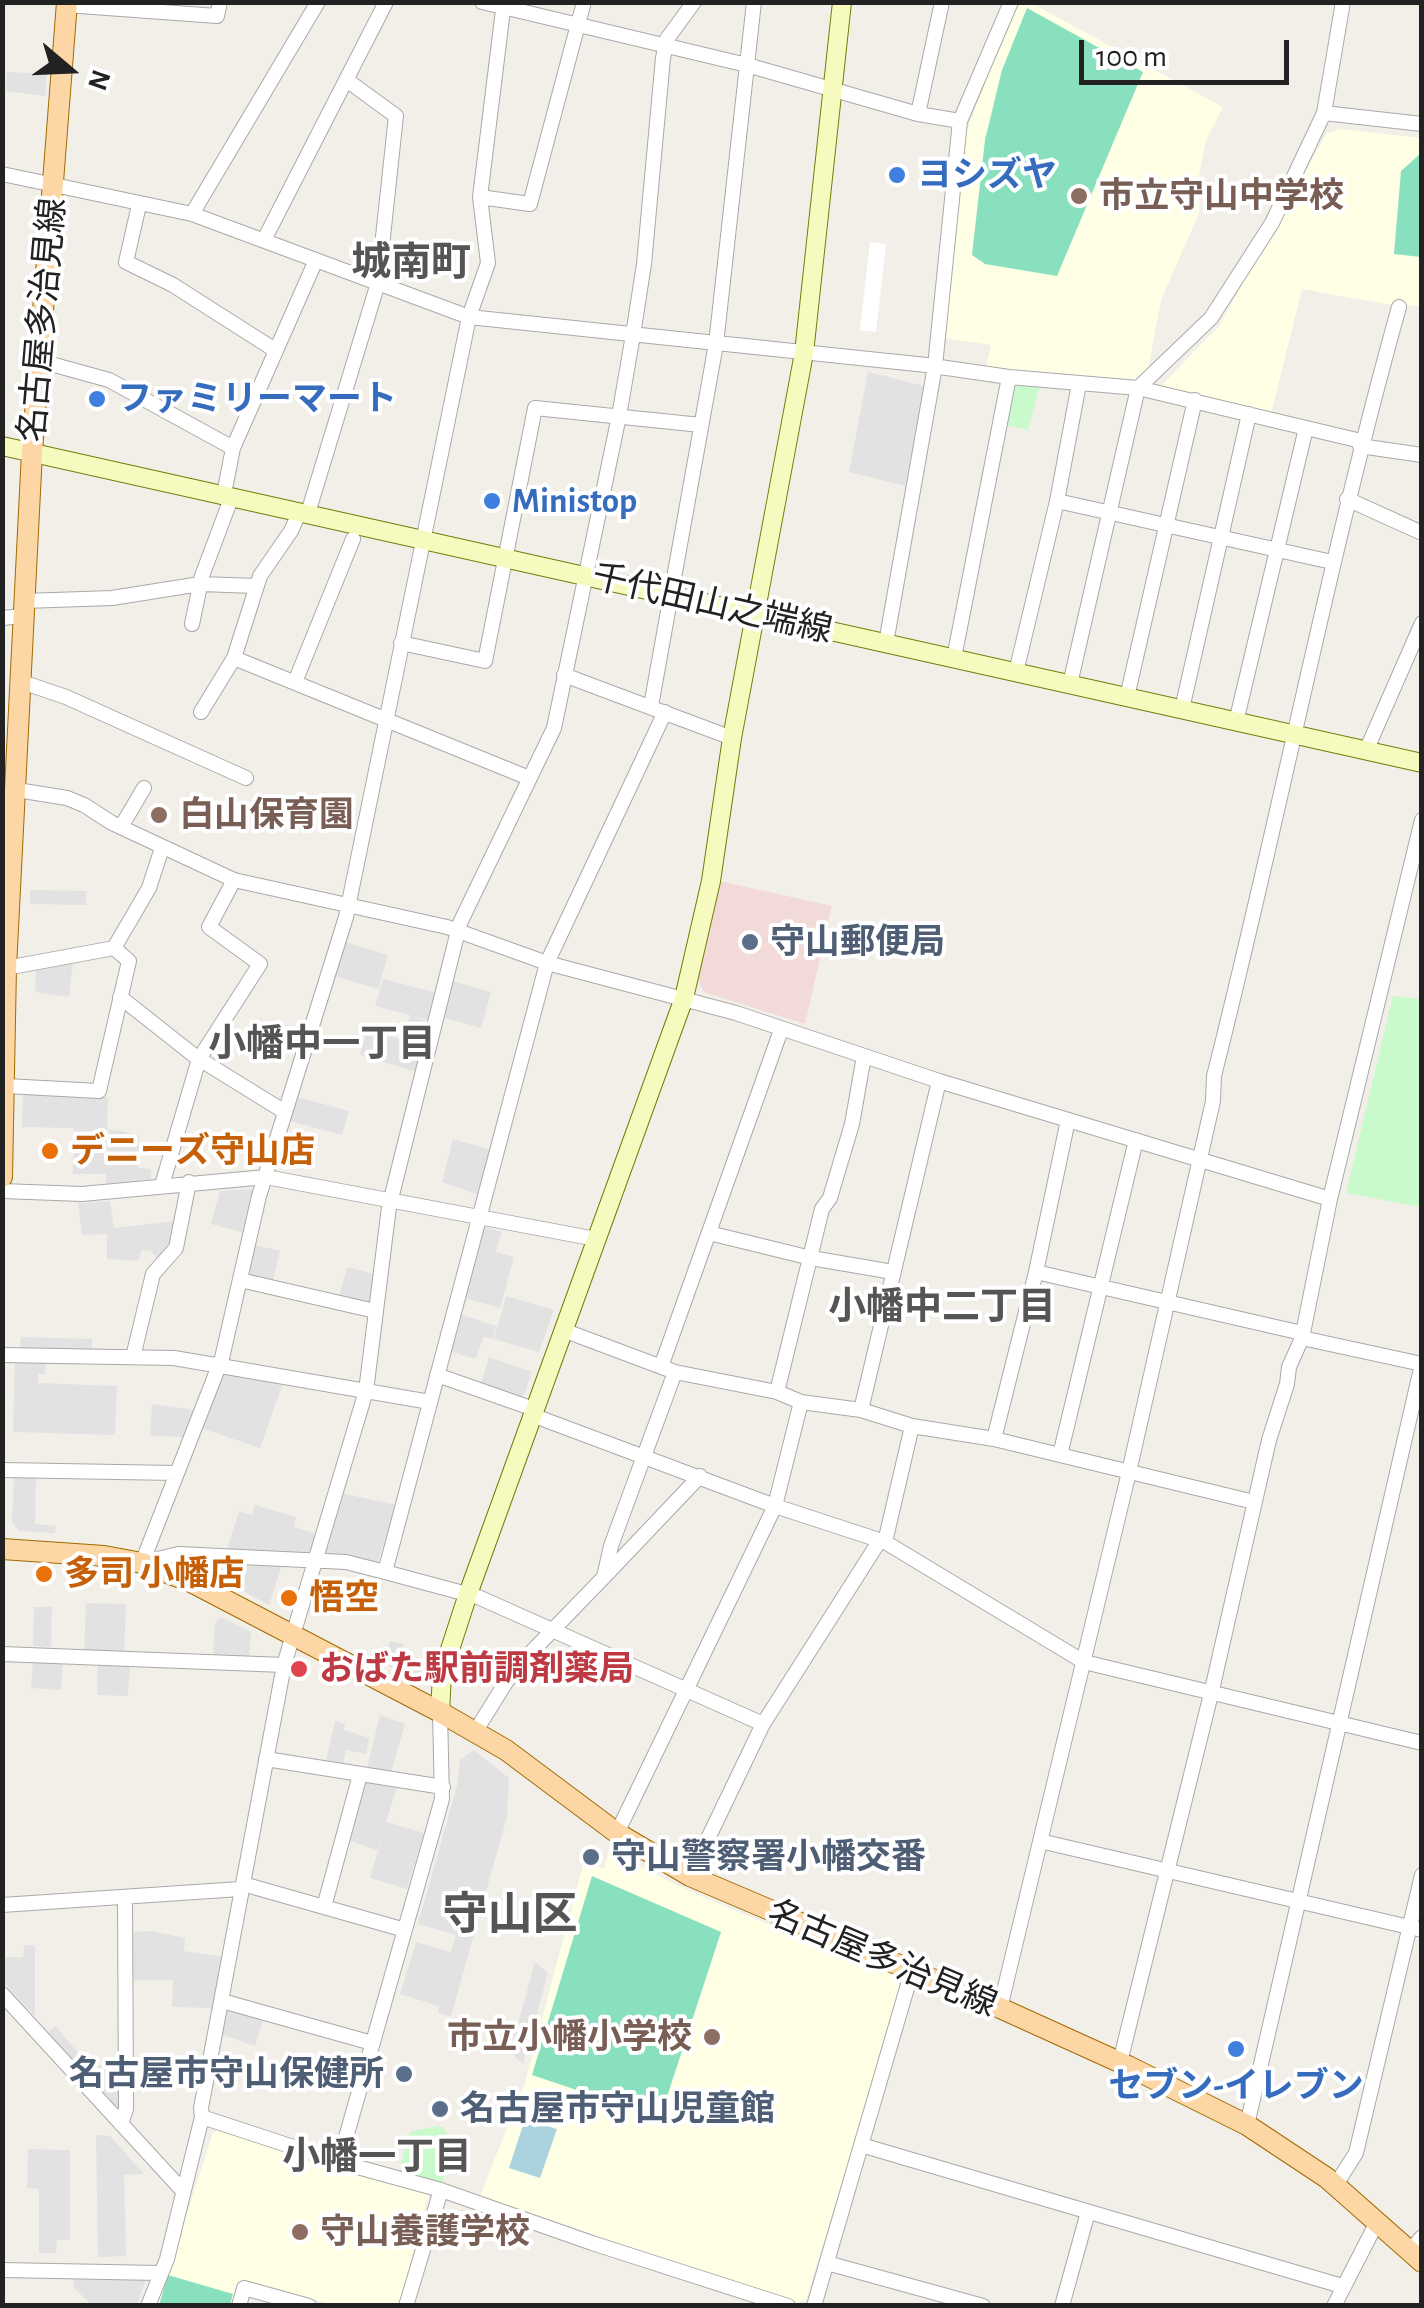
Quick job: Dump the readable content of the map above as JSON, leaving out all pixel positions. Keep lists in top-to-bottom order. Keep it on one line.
{"streets":{"main road":["名古屋多治見線"],"street":["千代田山之端線"]},"crossings":[["名古屋多治見線","千代田山之端線"]],"districts":["城南町","小幡中一丁目","小幡中二丁目","守山区","小幡一丁目"],"places":["ヨシズヤ","市立守山中学校","ファミリーマート","Ministop","白山保育園","守山郵便局","デニーズ守山店","多司 小幡店","悟空","おばた駅前調剤薬局","守山警察署小幡交番","市立小幡小学校","セブン-イレブン","名古屋市守山保健所","名古屋市守山児童館","守山養護学校"],"scale_bar":"100 m","north":"right"}
